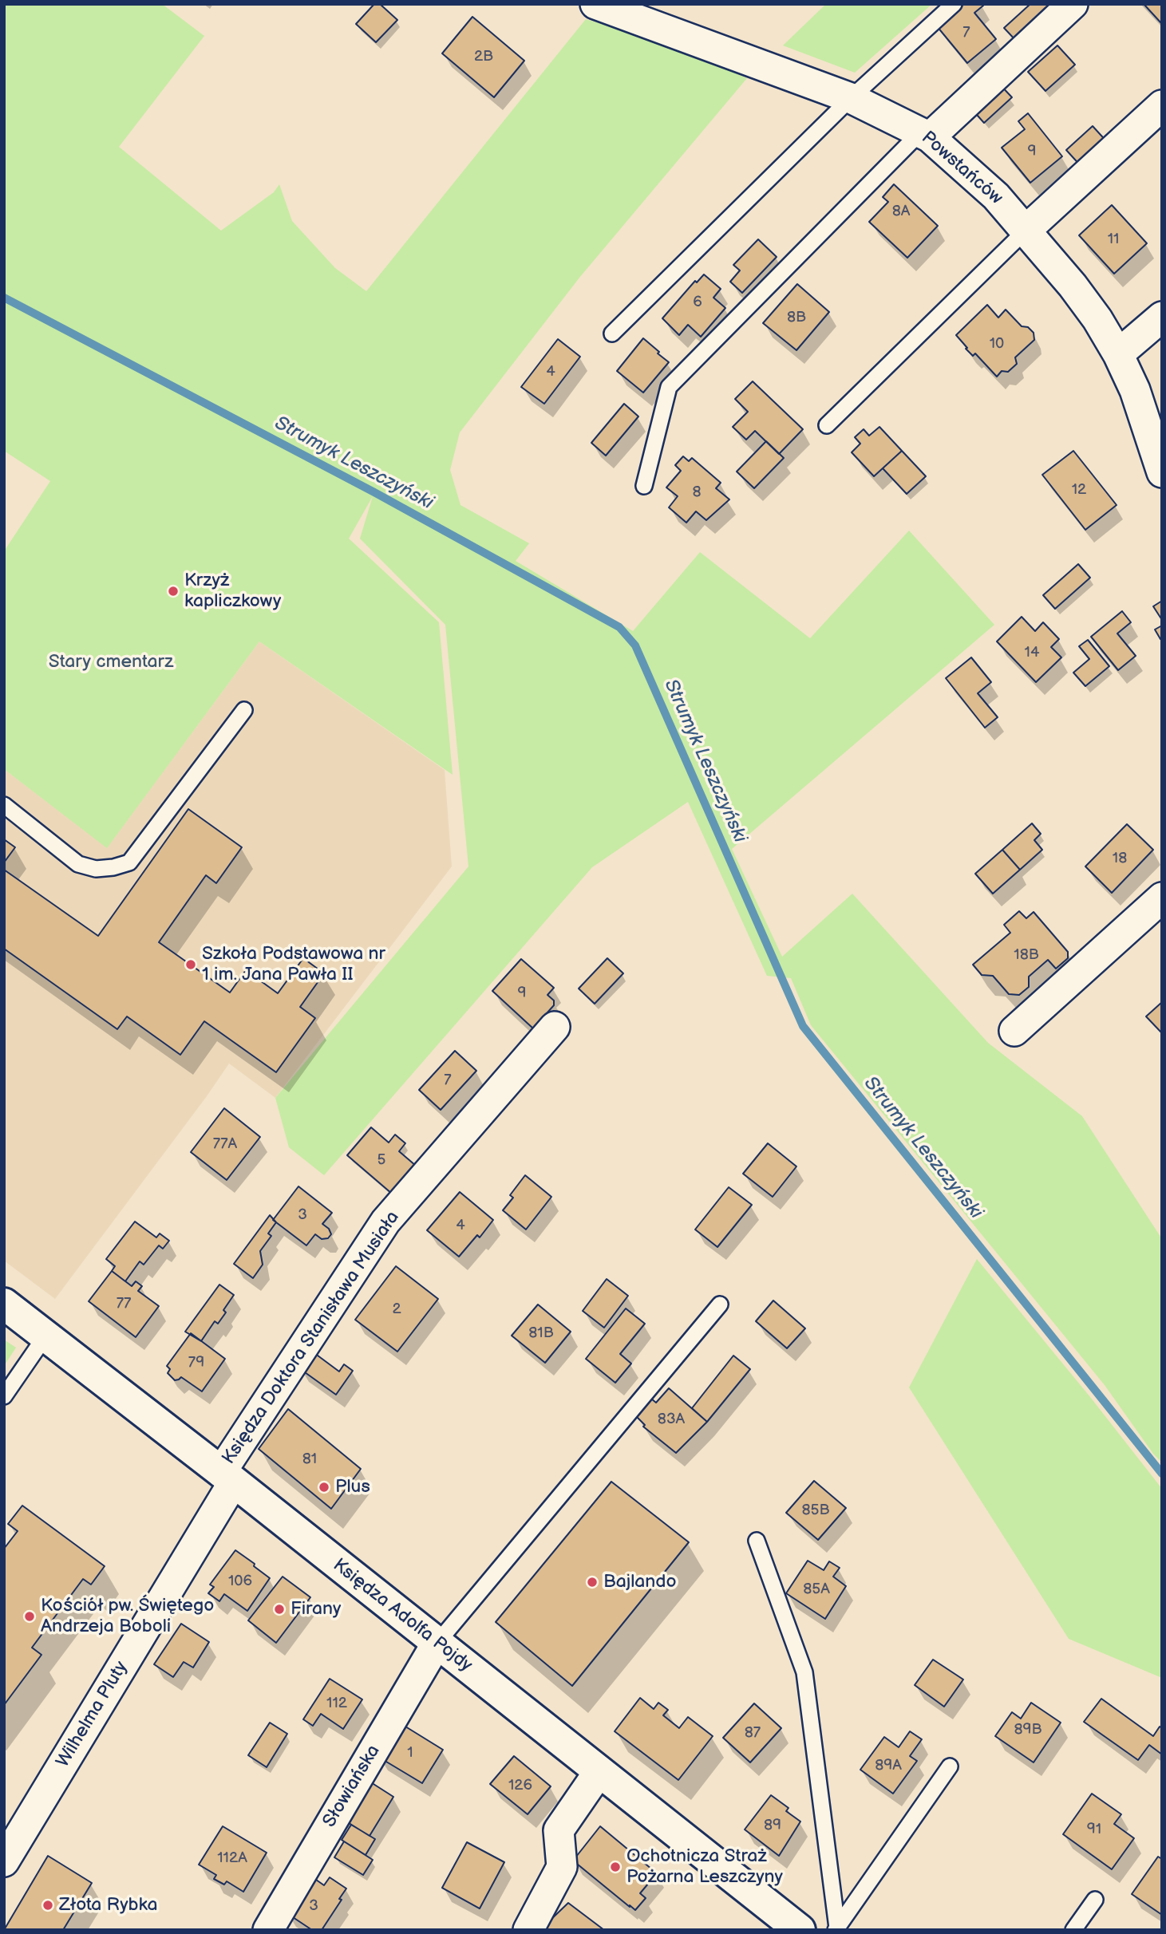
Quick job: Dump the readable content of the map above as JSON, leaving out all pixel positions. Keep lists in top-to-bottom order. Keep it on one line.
{"streets":{"street":["Powstańców","Księdza Doktora Stanisława Musiała","Księdza Adolfa Pojdy","Wilhelma Pluty","Słowiańska"]},"crossings":[["Księdza Doktora Stanisława Musiała","Księdza Adolfa Pojdy"],["Księdza Doktora Stanisława Musiała","Wilhelma Pluty"],["Księdza Adolfa Pojdy","Wilhelma Pluty"],["Księdza Adolfa Pojdy","Słowiańska"]],"water":["Strumyk Leszczyński"],"parks":["Stary cmentarz"],"places":["Krzyż kapliczkowy","Szkoła Podstawowa nr 1 im. Jana Pawła II","Plus","Bajlando","Firany","Kościół pw. Świętego Andrzeja Boboli","Ochotnicza Straż Pożarna Leszczyny","Złota Rybka"],"house_numbers":["7","2B","9","8A","11","6","8B","10","4","12","8","14","18","18B","9","7","77A","5","3","4","77","2","81B","79","83A","81","85B","106","85A","112","89B","87","1","89A","126","89","91","112A","3"]}
